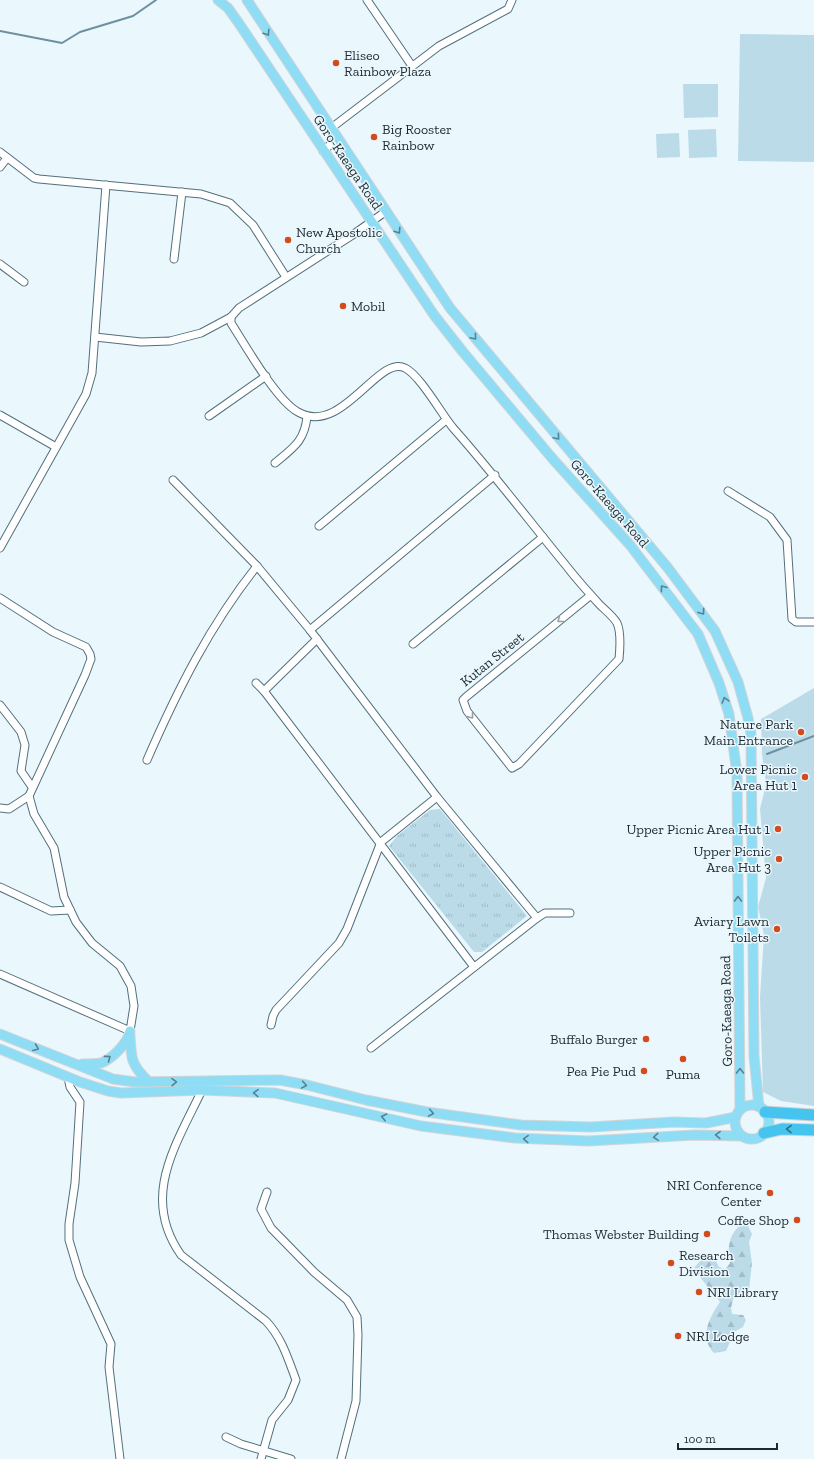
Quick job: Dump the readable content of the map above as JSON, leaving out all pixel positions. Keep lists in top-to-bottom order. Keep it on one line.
{"streets":{"main road":["Goro-Kaeaga Road"],"street":["Kutan Street"]},"places":["Eliseo Rainbow Plaza","Big Rooster Rainbow","New Apostolic Church","Mobil","Nature Park Main Entrance","Lower Picnic Area Hut 1","Upper Picnic Area Hut 1","Upper Picnic Area Hut 3","Aviary Lawn Toilets","Buffalo Burger","Puma","Pea Pie Pud","NRI Conference Center","Coffee Shop","Thomas Webster Building","Research Division","NRI Library","NRI Lodge"],"scale_bar":"100 m"}
